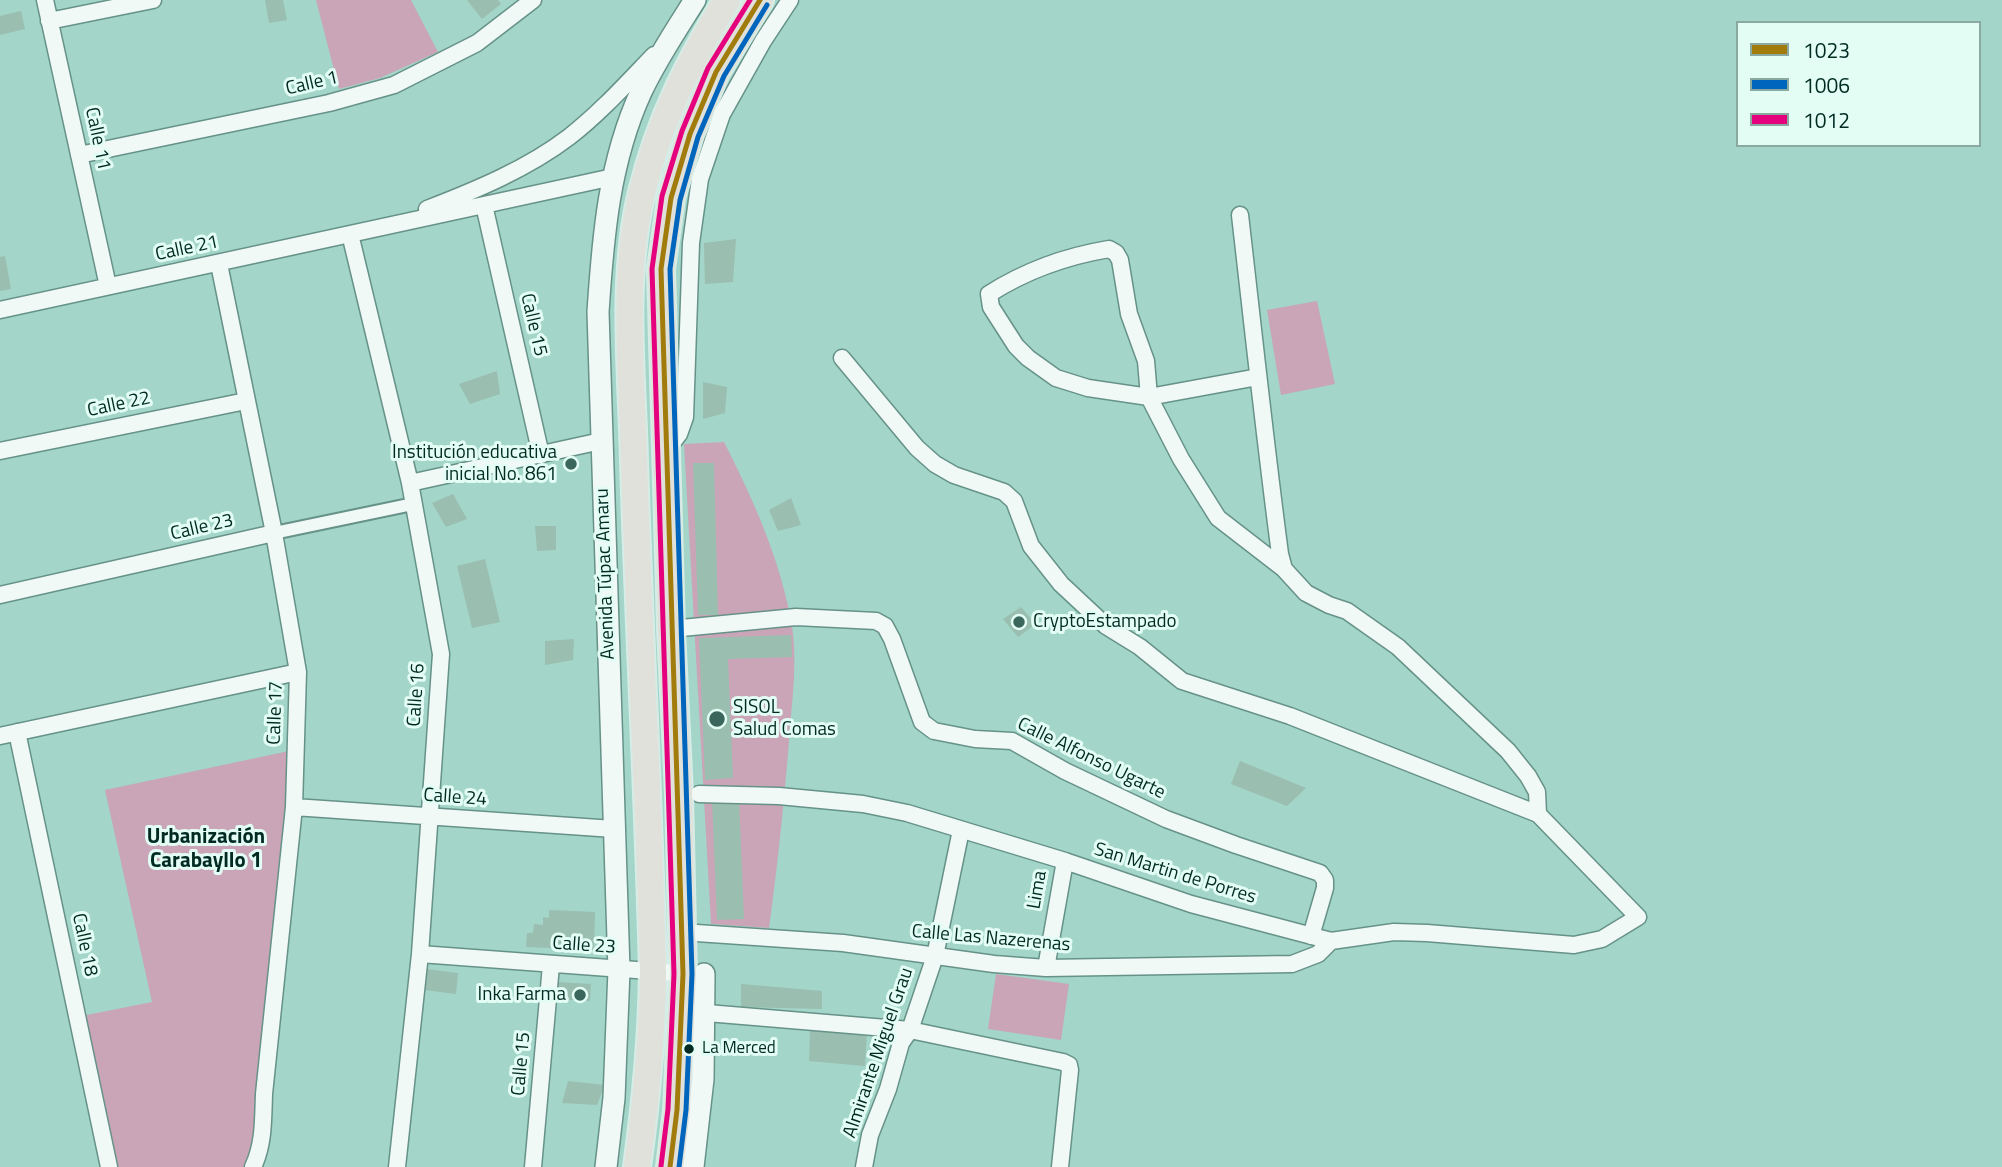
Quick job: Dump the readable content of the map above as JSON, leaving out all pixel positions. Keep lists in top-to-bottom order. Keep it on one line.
{"streets":{"highway":["Avenida Túpac Amaru"],"street":["Calle 1","Calle 11","Calle 21","Calle 15","Calle 22","Calle 23","Calle 16","Calle 17","Calle Alfonso Ugarte","Calle 24","San Martin de Porres","Lima","Calle Las Nazerenas","Calle 18","Almirante Miguel Grau"]},"crossings":[["Calle 1","Calle 11"],["Calle 11","Calle 21"],["Calle 21","Calle 15"],["Calle 21","Avenida Túpac Amaru"],["Calle 21","Calle 16"],["Calle 21","Calle 17"],["Calle 15","Calle 23"],["Calle 22","Calle 17"],["Calle 23","Avenida Túpac Amaru"],["Calle 23","Calle 16"],["Calle 23","Calle 17"],["Avenida Túpac Amaru","Calle 24"],["Calle 16","Calle 24"],["Calle 17","Calle 24"],["Calle Alfonso Ugarte","San Martin de Porres"],["San Martin de Porres","Lima"],["San Martin de Porres","Calle Las Nazerenas"],["San Martin de Porres","Almirante Miguel Grau"],["Lima","Calle Las Nazerenas"],["Calle Las Nazerenas","Almirante Miguel Grau"]],"districts":["Urbanización Carabayllo 1"],"places":["Institución educativa inicial No. 861","CryptoEstampado","SISOL Salud Comas","Inka Farma","La Merced"],"lines":["transit line 1023","transit line 1012","transit line 1006"],"legend":["1023","1006","1012"]}
